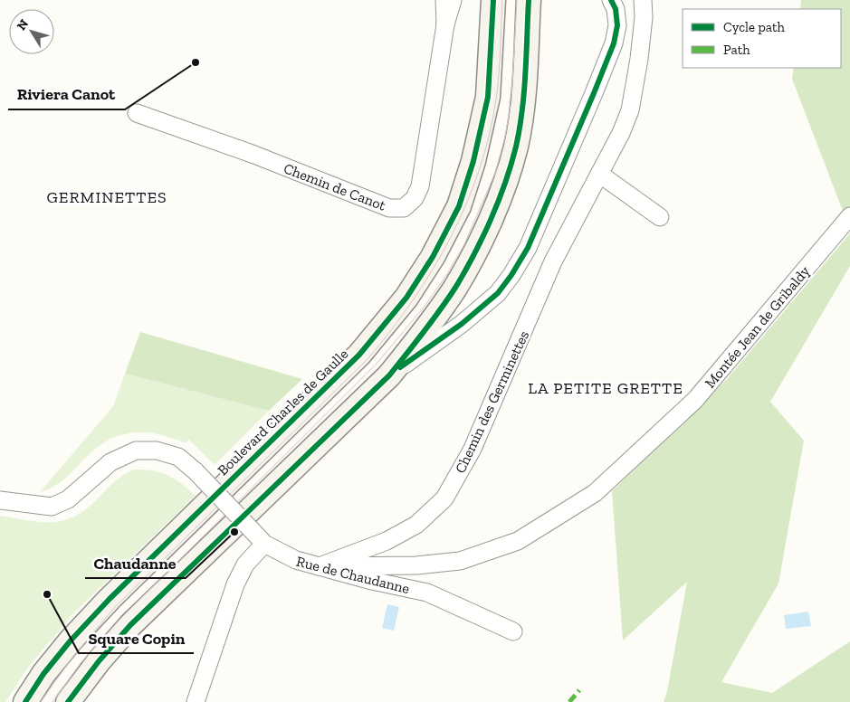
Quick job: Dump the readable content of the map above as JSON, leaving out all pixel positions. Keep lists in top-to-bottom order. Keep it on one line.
{"streets":{"main road":["Boulevard Charles de Gaulle"],"street":["Chemin de Canot","Montée Jean de Gribaldy","Chemin des Germinettes","Rue de Chaudanne"]},"crossings":[["Montée Jean de Gribaldy","Chemin des Germinettes"],["Montée Jean de Gribaldy","Rue de Chaudanne"],["Chemin des Germinettes","Rue de Chaudanne"]],"districts":["GERMINETTES","LA PETITE GRETTE"],"places":["Riviera Canot","Chaudanne","Square Copin"],"legend":["Cycle path","Path"],"north":"top left"}
